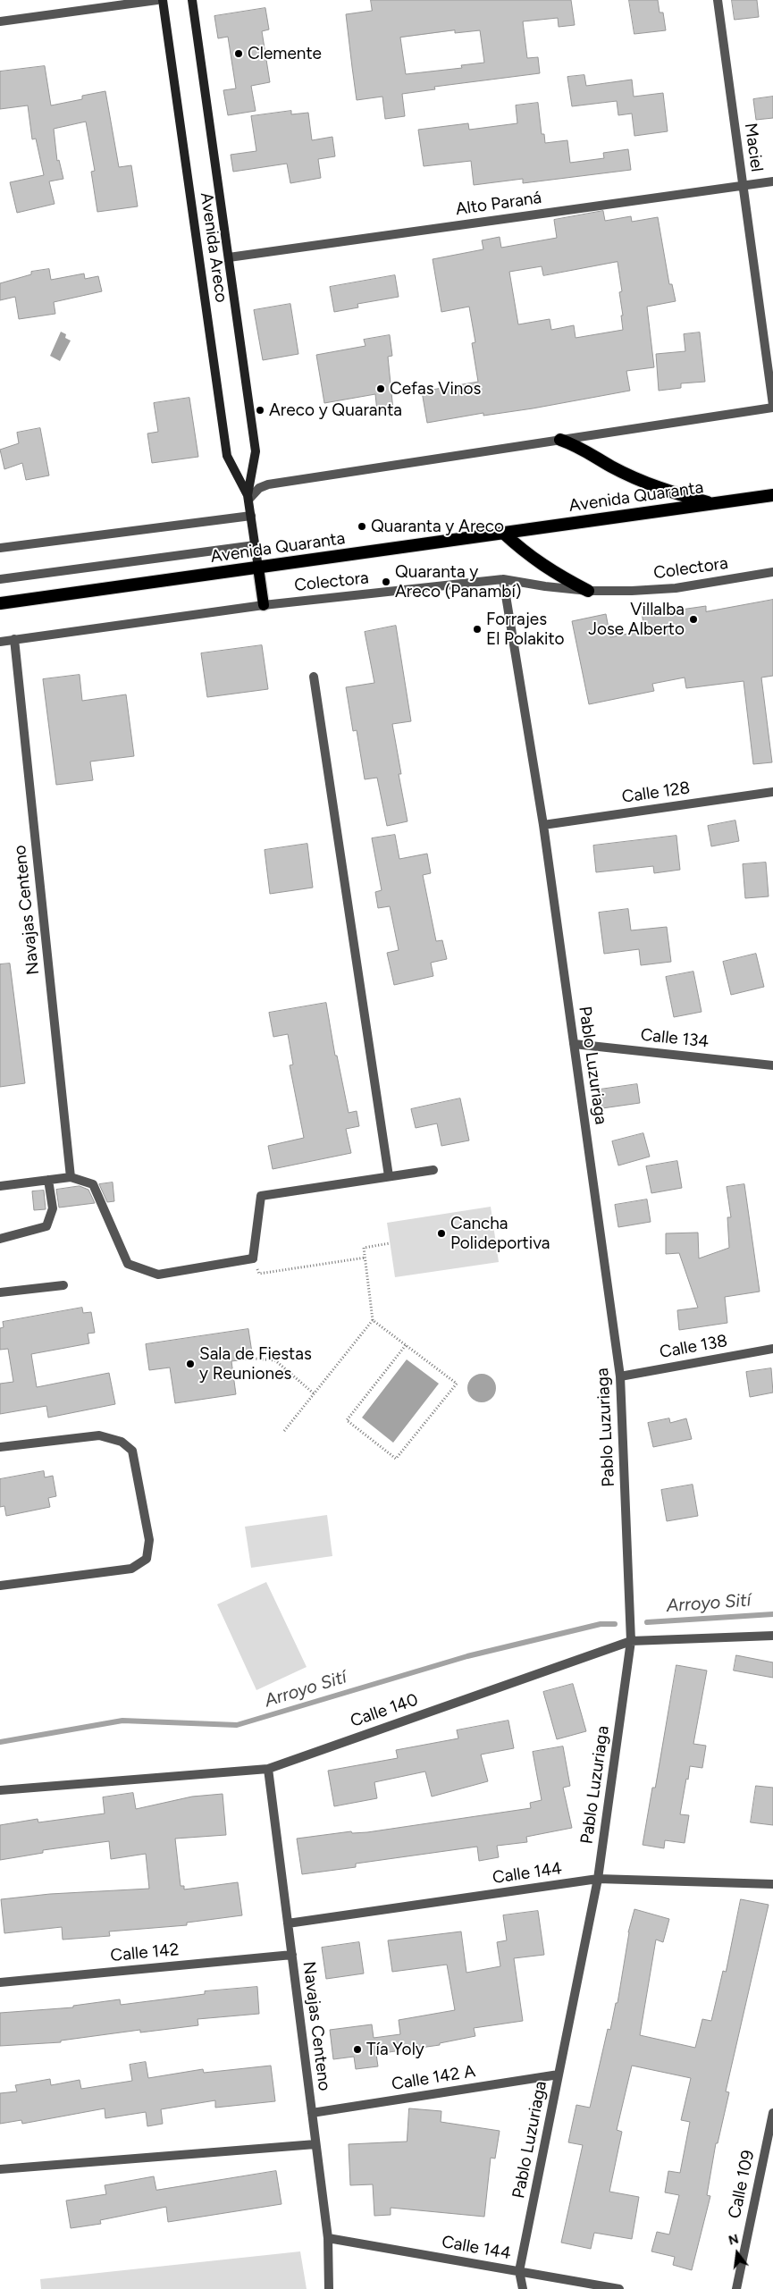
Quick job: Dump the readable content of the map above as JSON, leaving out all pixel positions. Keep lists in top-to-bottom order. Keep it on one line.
{"streets":{"highway":["Avenida Quaranta"],"main road":["Avenida Areco"],"street":["Maciel","Alto Paraná","Colectora","Calle 128","Navajas Centeno","Calle 134","Pablo Luzuriaga","Calle 138","Calle 140","Calle 144","Calle 142","Calle 142 A","Calle 109"]},"crossings":[["Maciel","Alto Paraná"],["Alto Paraná","Avenida Areco"],["Avenida Areco","Avenida Quaranta"],["Colectora","Navajas Centeno"],["Colectora","Pablo Luzuriaga"],["Calle 128","Pablo Luzuriaga"],["Navajas Centeno","Calle 140"],["Navajas Centeno","Calle 144"],["Navajas Centeno","Calle 142"],["Navajas Centeno","Calle 142 A"],["Calle 134","Pablo Luzuriaga"],["Pablo Luzuriaga","Calle 138"],["Pablo Luzuriaga","Calle 140"],["Pablo Luzuriaga","Calle 144"],["Pablo Luzuriaga","Calle 142 A"]],"water":["Arroyo Sití"],"places":["Clemente","Cefas Vinos","Areco y Quaranta","Quaranta y Areco","Quaranta y Areco (Panambí)","Villalba Jose Alberto","Forrajes El Polakito","Cancha Polideportiva","Sala de Fiestas y Reuniones","Tía Yoly"],"north":"top"}
